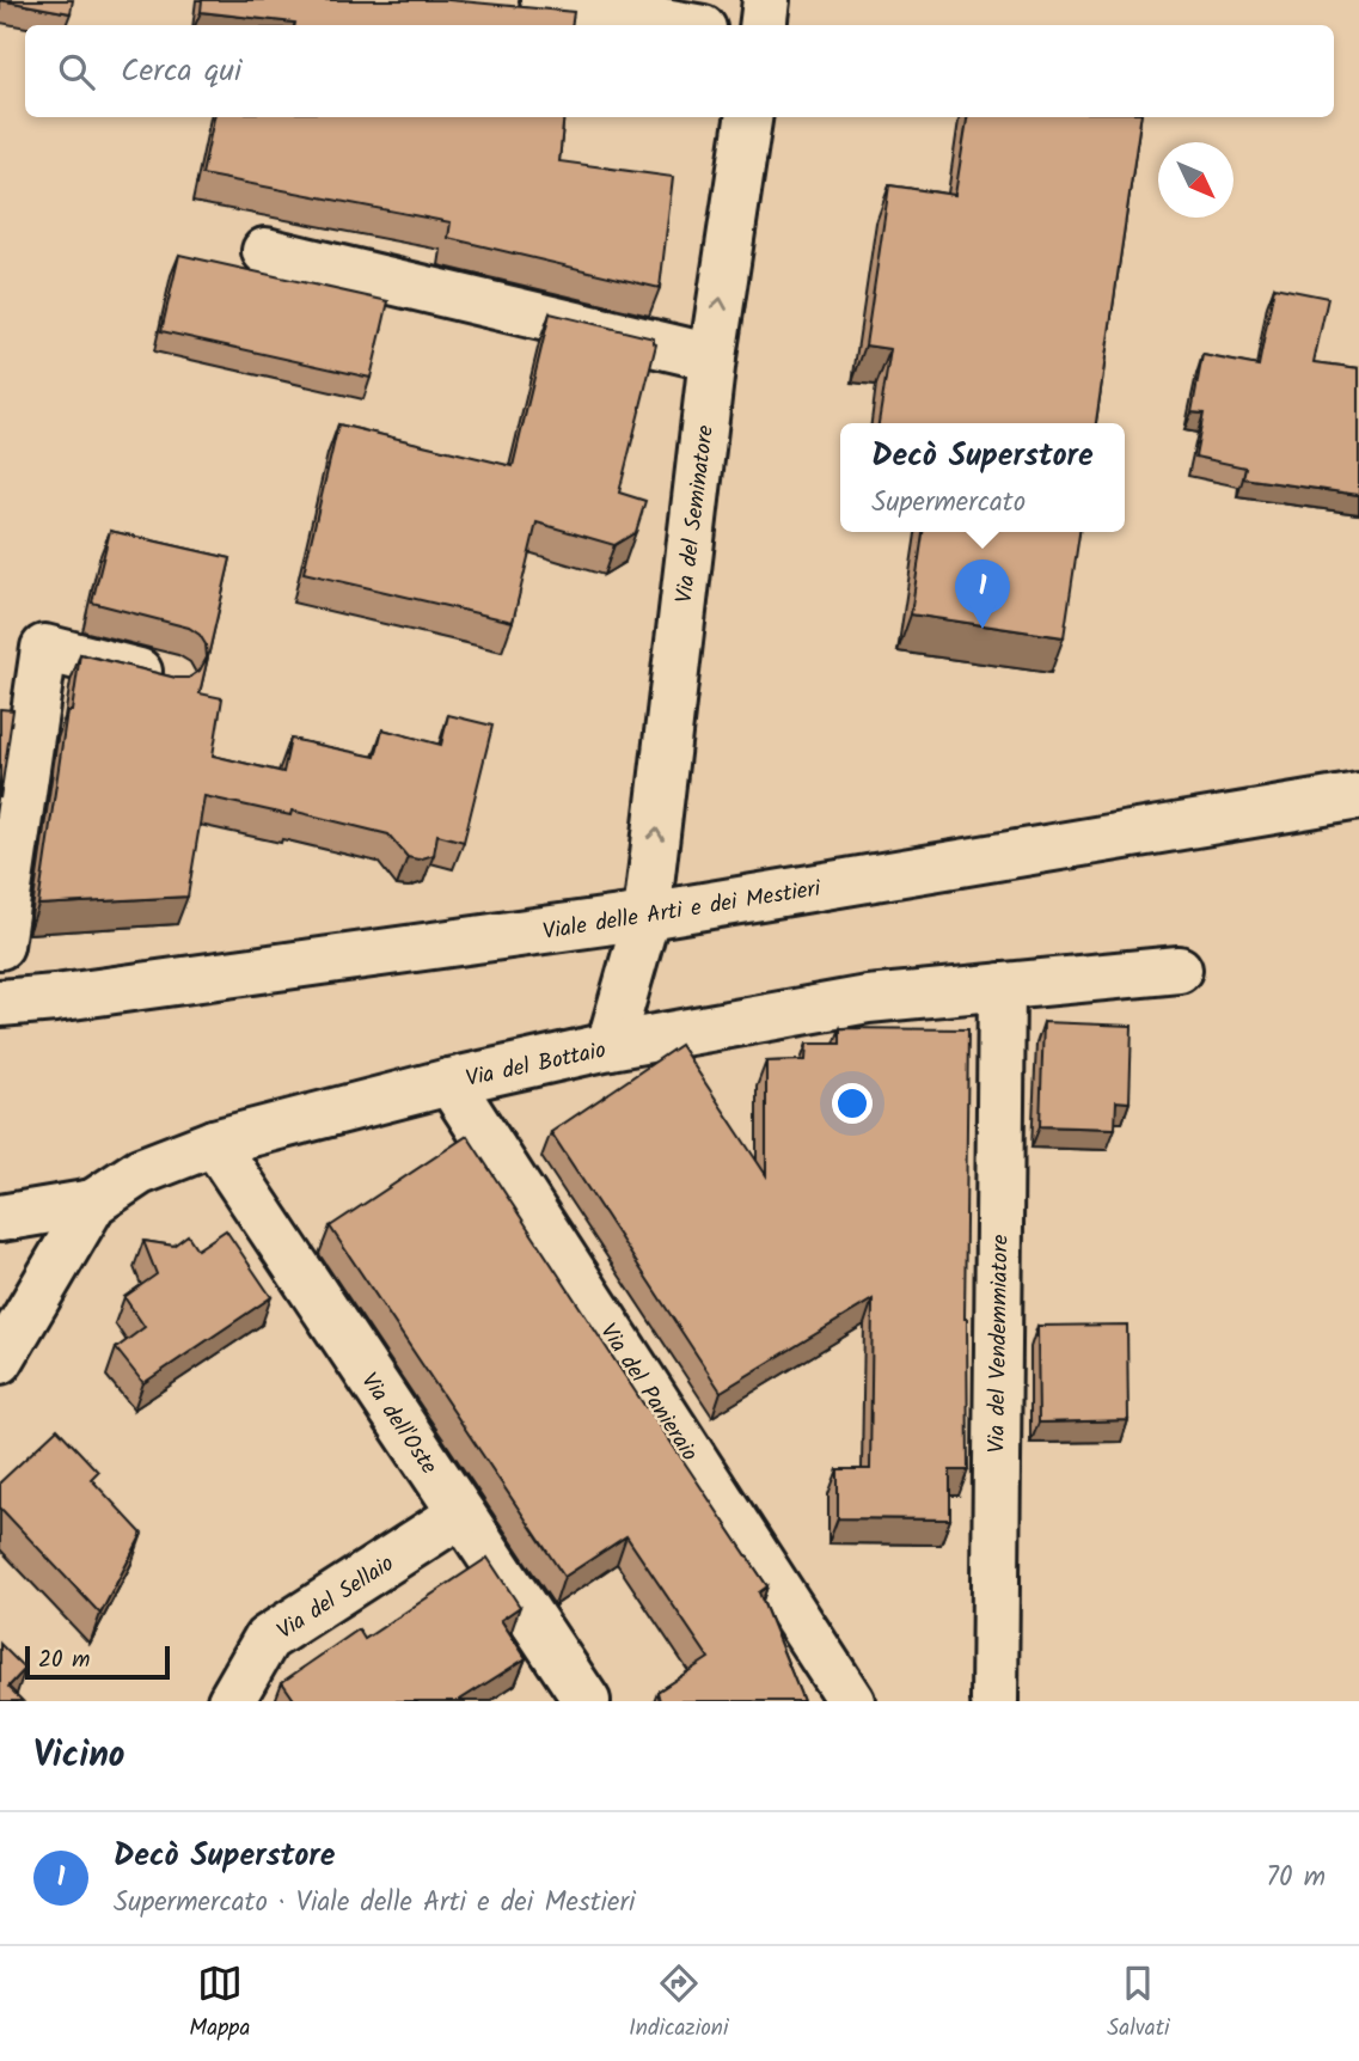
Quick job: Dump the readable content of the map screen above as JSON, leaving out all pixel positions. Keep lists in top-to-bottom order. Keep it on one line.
{"streets":{"street":["Via del Seminatore","Viale delle Arti e dei Mestieri","Via del Bottaio","Via del Vendemmiatore","Via del Panieraio","Via dell'Oste","Via del Sellaio"]},"crossings":[["Via del Seminatore","Viale delle Arti e dei Mestieri"],["Via del Seminatore","Via del Bottaio"],["Via del Bottaio","Via del Vendemmiatore"],["Via del Bottaio","Via del Panieraio"],["Via del Bottaio","Via dell'Oste"],["Via dell'Oste","Via del Sellaio"]],"one_way":["Via del Seminatore"],"scale_bar":"20 m","north":"bottom right","page":{"search":"Cerca qui","popup":["Decò Superstore","Supermercato"],"pins":"1","scale":"20 m","heading":"Vicino","list":[{"mark":"1","name":"Decò Superstore","note":"Supermercato · Viale delle Arti e dei Mestieri","value":"70 m"}],"nav":["Mappa","Indicazioni","Salvati"]}}
